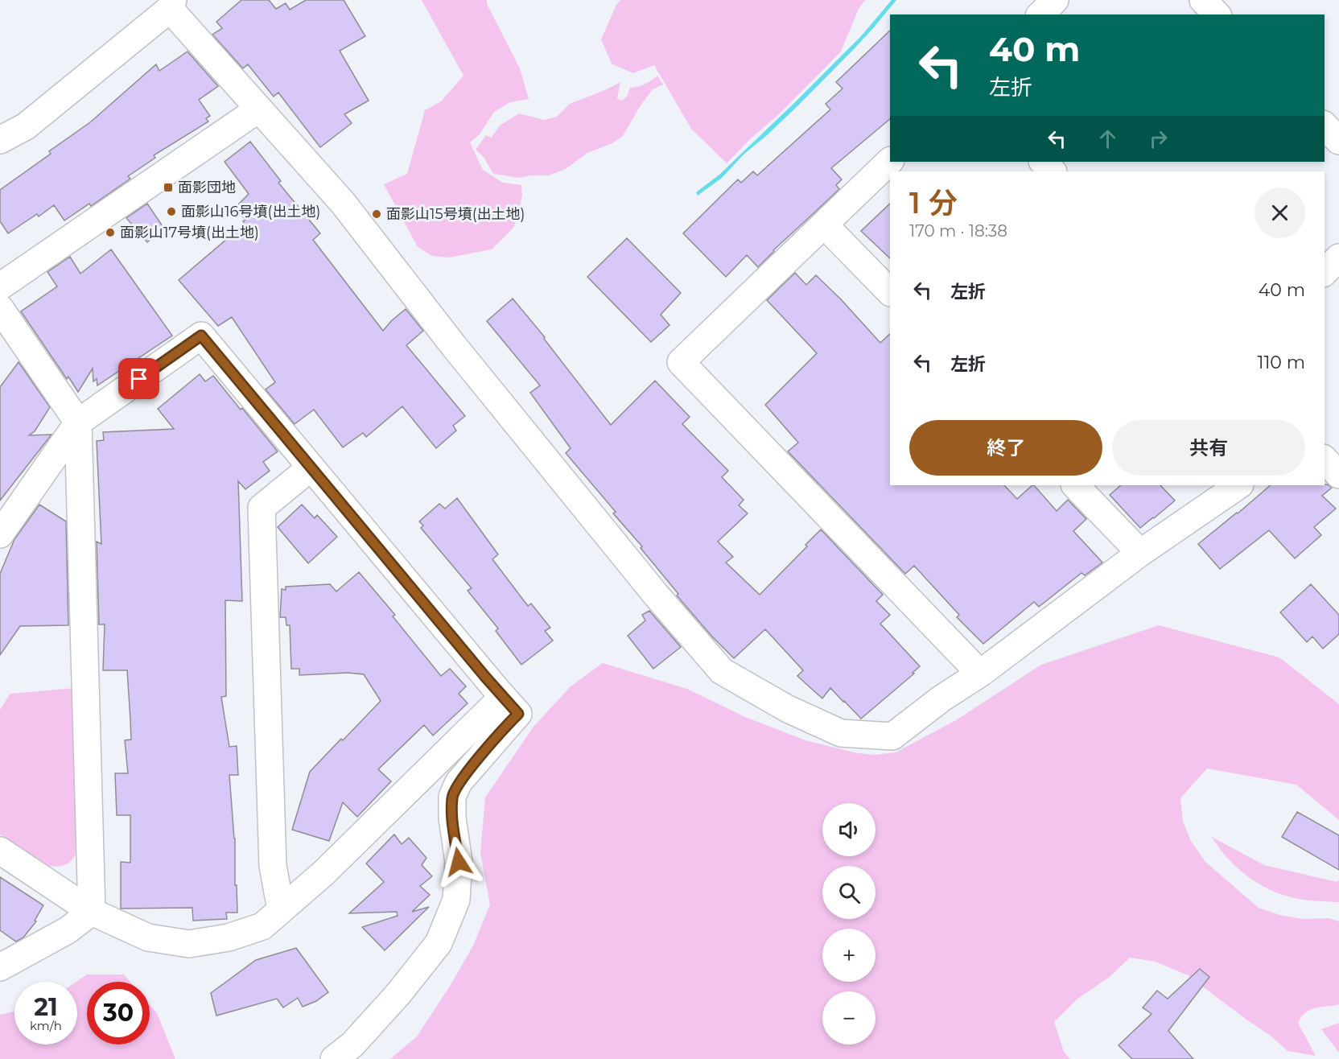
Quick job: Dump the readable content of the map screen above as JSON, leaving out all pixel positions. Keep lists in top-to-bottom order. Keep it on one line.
{"places":{"transit":["面影団地"],"other":["面影山16号墳(出土地)","面影山15号墳(出土地)","面影山17号墳(出土地)"]},"page":{"turn":["40 m","左折"],"heading":["1 分","170 m · 18:38"],"list":[{"name":"左折","value":"40 m"},{"name":"左折","value":"110 m"}],"buttons":["終了","共有"],"map_buttons":["+","−"],"speed":"21 km/h","limit":"30"}}
